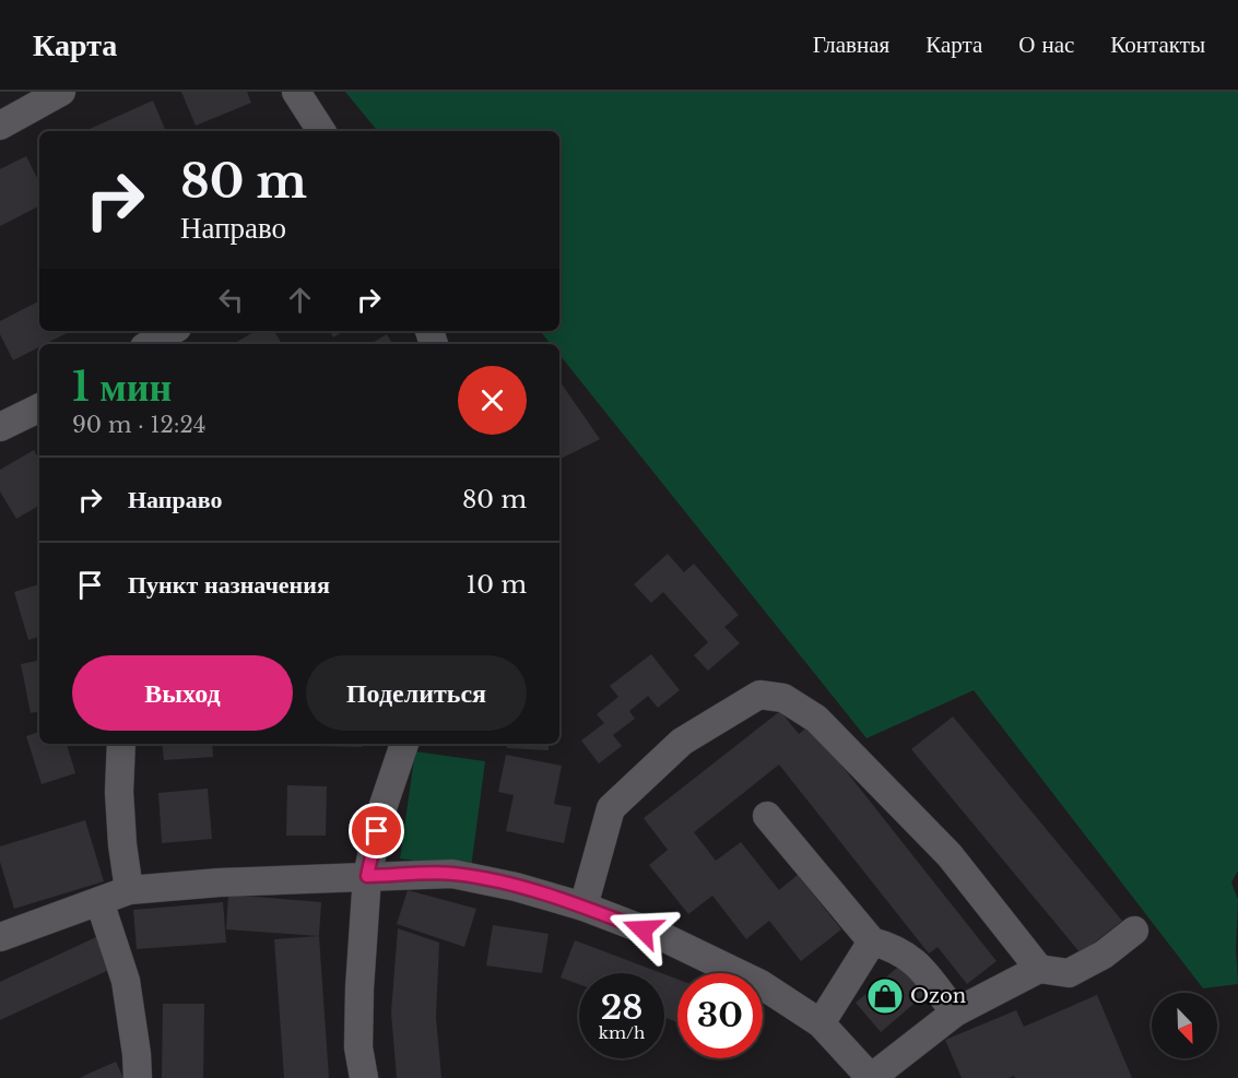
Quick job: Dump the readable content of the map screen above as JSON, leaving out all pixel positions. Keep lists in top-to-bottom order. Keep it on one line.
{"places":{"shop":["Ozon"]},"north":"bottom right","page":{"header":"Карта","nav":["Главная","Карта","О нас","Контакты"],"turn":["80 m","Направо"],"heading":["1 мин","90 m · 12:24"],"list":[{"name":"Направо","value":"80 m"},{"name":"Пункт назначения","value":"10 m"}],"buttons":["Выход","Поделиться"],"speed":"28 km/h","limit":"30"}}
